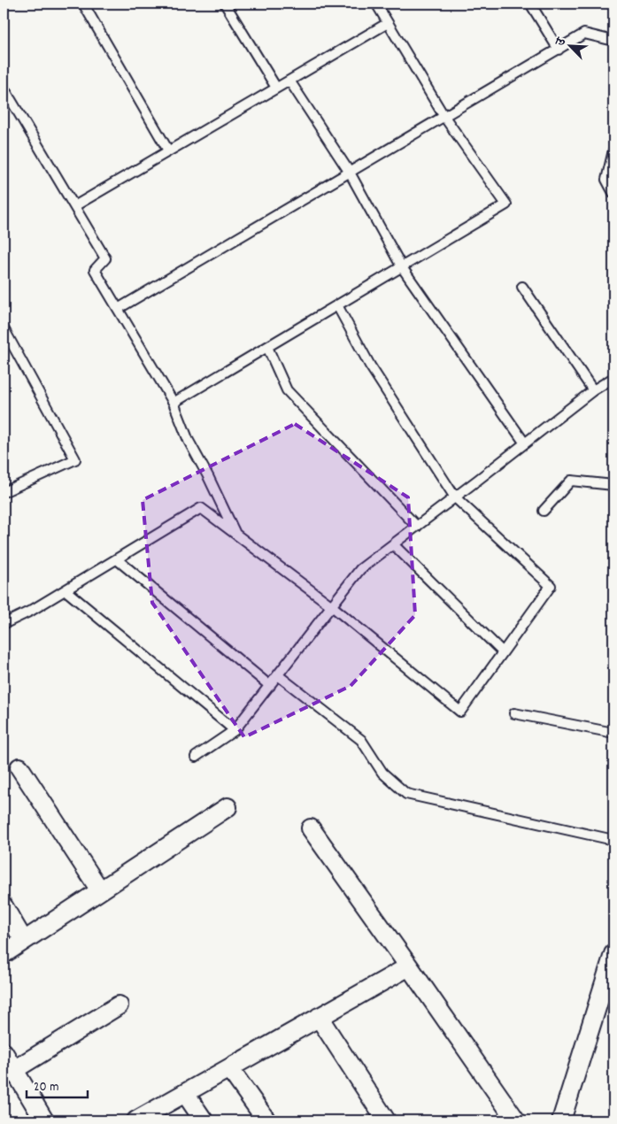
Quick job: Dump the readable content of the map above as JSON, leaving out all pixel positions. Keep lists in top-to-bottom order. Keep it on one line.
{"scale_bar":"20 m","north":"top left"}
